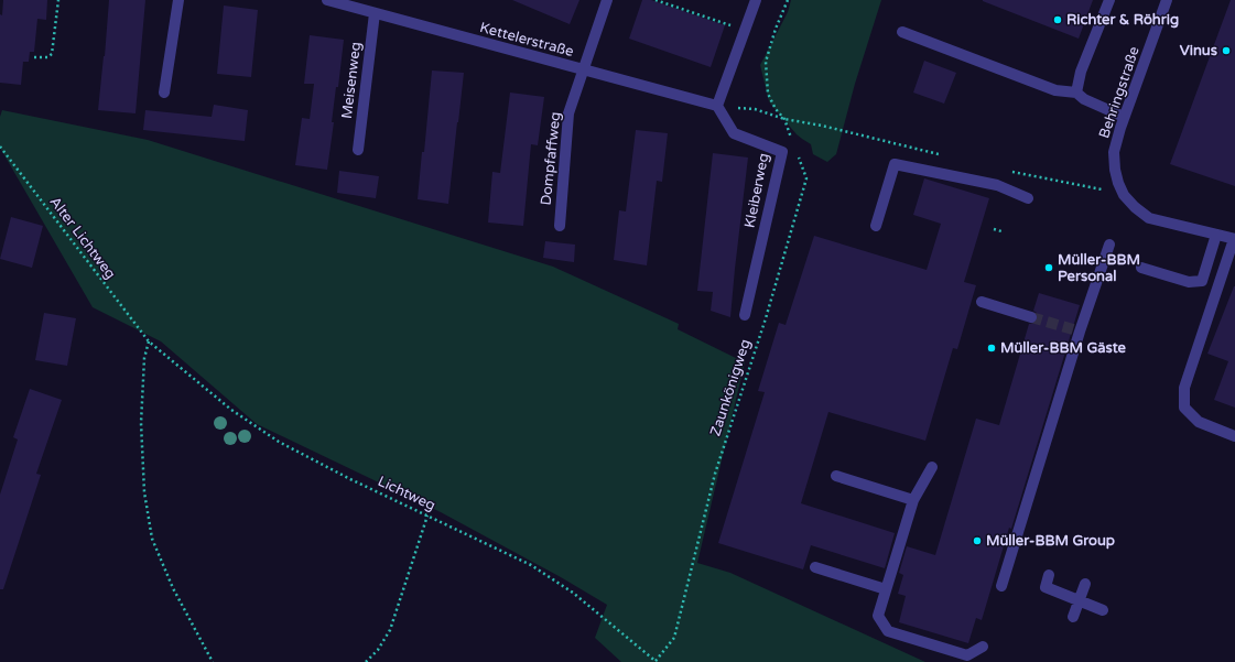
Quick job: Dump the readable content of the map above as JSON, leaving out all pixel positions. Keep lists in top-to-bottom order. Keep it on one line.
{"streets":{"street":["Kettelerstraße","Meisenweg","Behringstraße","Dompfaffweg","Kleiberweg"],"path":["Alter Lichtweg","Zaunkönigweg","Lichtweg"]},"crossings":[["Kettelerstraße","Meisenweg"],["Kettelerstraße","Dompfaffweg"],["Kettelerstraße","Kleiberweg"],["Alter Lichtweg","Lichtweg"],["Zaunkönigweg","Lichtweg"]],"places":["Richter & Röhrig","Vinus","Müller-BBM Personal","Müller-BBM Gäste","Müller-BBM Group"]}
